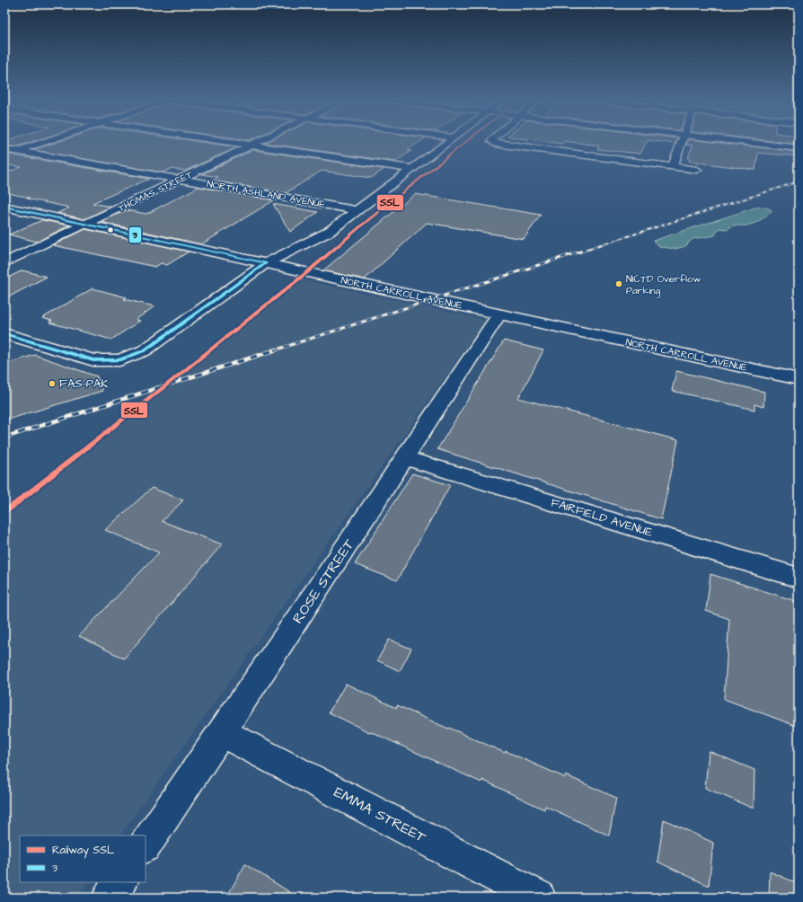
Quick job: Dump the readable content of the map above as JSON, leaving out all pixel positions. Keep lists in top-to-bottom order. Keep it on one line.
{"streets":{"street":["THOMAS STREET","NORTH ASHLAND AVENUE","NORTH CARROLL AVENUE","FAIRFIELD AVENUE","ROSE STREET","EMMA STREET"]},"crossings":[["THOMAS STREET","NORTH ASHLAND AVENUE"],["THOMAS STREET","NORTH CARROLL AVENUE"],["NORTH CARROLL AVENUE","ROSE STREET"],["FAIRFIELD AVENUE","ROSE STREET"],["ROSE STREET","EMMA STREET"]],"places":["NICTD Overflow Parking","FAS-PAK"],"lines":["rail line SSL","transit line 3"],"legend":["Railway SSL","3"]}
